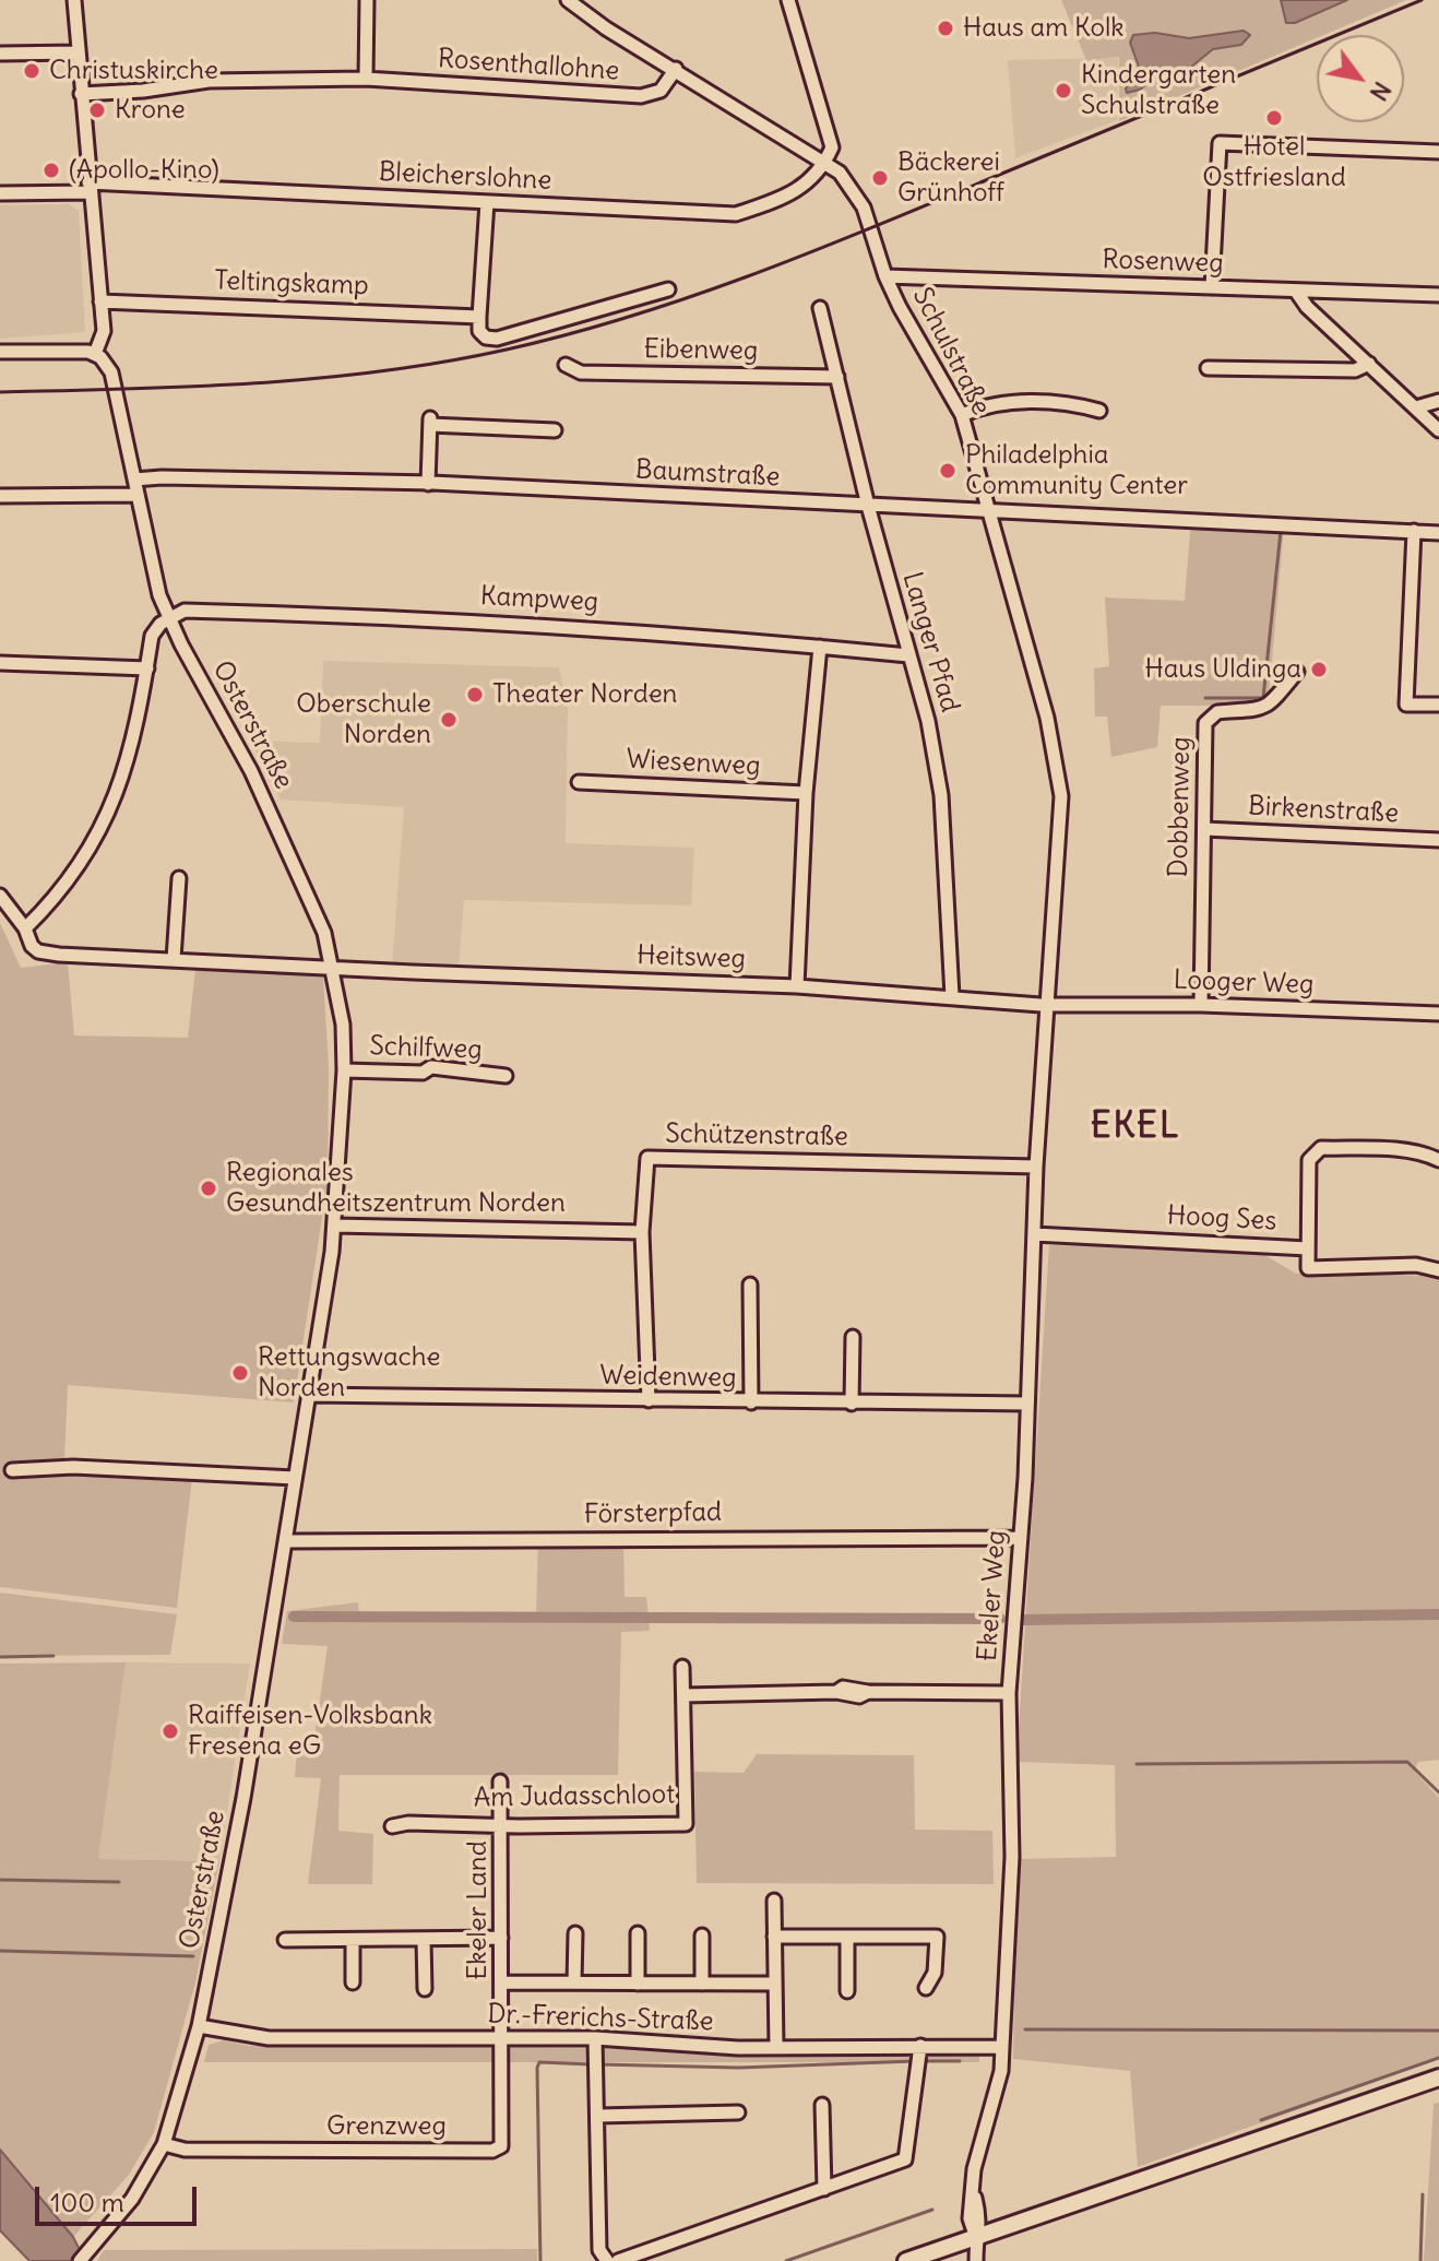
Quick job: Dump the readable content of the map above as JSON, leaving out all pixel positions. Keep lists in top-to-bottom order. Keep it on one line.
{"streets":{"street":["Rosenthallohne","Bleicherslohne","Rosenweg","Teltingskamp","Eibenweg","Schulstraße","Baumstraße","Kampweg","Langer Pfad","Osterstraße","Wiesenweg","Dobbenweg","Birkenstraße","Heitsweg","Looger Weg","Schilfweg","Schützenstraße","Hoog Ses","Weidenweg","Försterpfad","Ekeler Weg","Am Judasschloot","Ekeler Land","Dr.-Frerichs-Straße","Grenzweg"]},"crossings":[["Rosenthallohne","Schulstraße"],["Bleicherslohne","Schulstraße"],["Rosenweg","Schulstraße"],["Eibenweg","Langer Pfad"],["Schulstraße","Baumstraße"],["Schulstraße","Heitsweg"],["Schulstraße","Looger Weg"],["Schulstraße","Ekeler Weg"],["Baumstraße","Langer Pfad"],["Baumstraße","Osterstraße"],["Kampweg","Langer Pfad"],["Kampweg","Osterstraße"],["Langer Pfad","Heitsweg"],["Osterstraße","Heitsweg"],["Osterstraße","Schilfweg"],["Osterstraße","Weidenweg"],["Osterstraße","Försterpfad"],["Osterstraße","Dr.-Frerichs-Straße"],["Osterstraße","Grenzweg"],["Dobbenweg","Birkenstraße"],["Dobbenweg","Looger Weg"],["Heitsweg","Looger Weg"],["Heitsweg","Ekeler Weg"],["Looger Weg","Ekeler Weg"],["Schützenstraße","Ekeler Weg"],["Hoog Ses","Ekeler Weg"],["Weidenweg","Ekeler Weg"],["Försterpfad","Ekeler Weg"],["Ekeler Weg","Dr.-Frerichs-Straße"],["Am Judasschloot","Ekeler Land"],["Ekeler Land","Dr.-Frerichs-Straße"],["Ekeler Land","Grenzweg"],["Dr.-Frerichs-Straße","Grenzweg"]],"districts":["EKEL"],"places":["Haus am Kolk","Christuskirche","Kindergarten Schulstraße","Krone","Hotel Ostfriesland","(Apollo-Kino)","Bäckerei Grünhoff","Philadelphia Community Center","Haus Uldinga","Theater Norden","Oberschule Norden","Regionales Gesundheitszentrum Norden","Rettungswache Norden","Raiffeisen-Volksbank Fresena eG"],"scale_bar":"100 m","north":"bottom right"}
